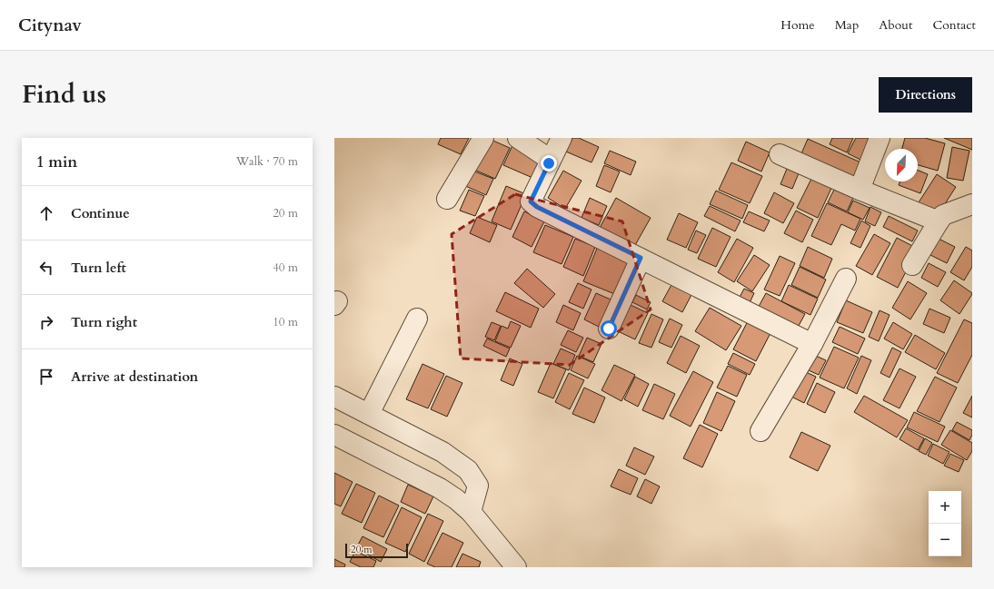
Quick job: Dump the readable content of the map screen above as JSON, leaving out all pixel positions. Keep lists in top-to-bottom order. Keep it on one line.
{"scale_bar":"20 m","north":"bottom left","page":{"header":"Citynav","nav":["Home","Map","About","Contact"],"title":"Find us","buttons":"Directions","heading":["1 min","Walk · 70 m"],"list":[["Continue","20 m"],["Turn left","40 m"],["Turn right","10 m"],"Arrive at destination"],"map_buttons":["+","−"],"scale":"20 m"}}
